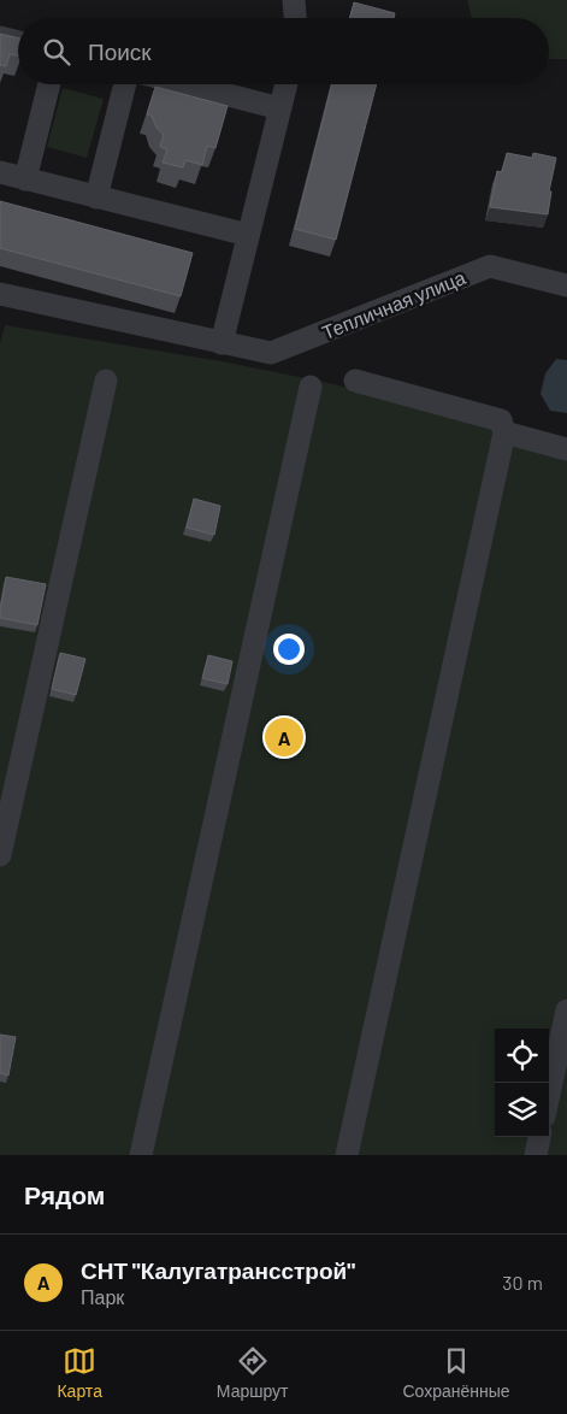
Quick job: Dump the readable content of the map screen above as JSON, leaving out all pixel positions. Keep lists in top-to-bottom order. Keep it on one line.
{"streets":{"street":["Тепличная улица"]},"page":{"search":"Поиск","pins":"A","heading":"Рядом","list":[{"mark":"A","name":"СНТ \"Калугатрансстрой\"","note":"Парк","value":"30 m"}],"nav":["Карта","Маршрут","Сохранённые"]}}
